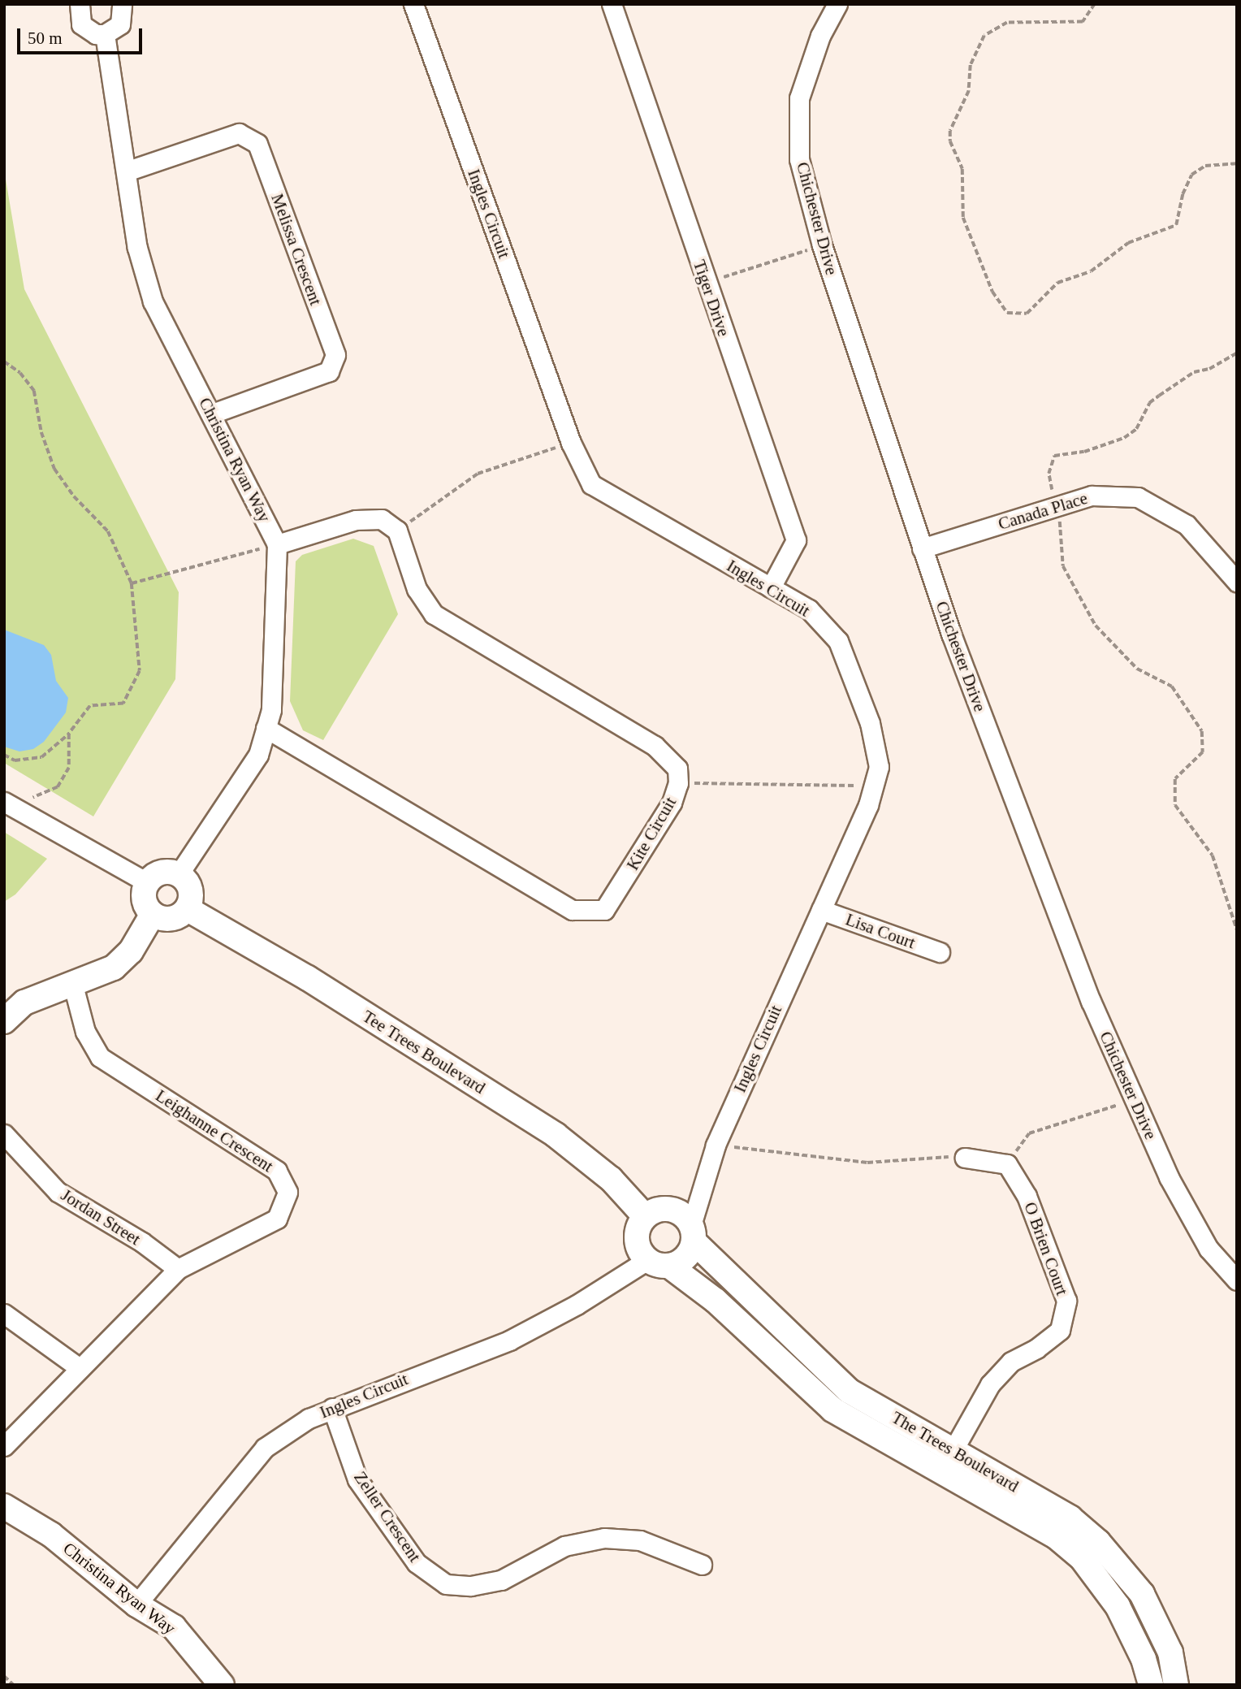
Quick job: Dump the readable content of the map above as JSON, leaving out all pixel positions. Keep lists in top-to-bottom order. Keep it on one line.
{"streets":{"street":["Ingles Circuit","Chichester Drive","Melissa Crescent","Tiger Drive","Christina Ryan Way","Canada Place","Kite Circuit","Lisa Court","Tee Trees Boulevard","Leighanne Crescent","Jordan Street","O Brien Court","The Trees Boulevard","Zeller Crescent"]},"crossings":[["Ingles Circuit","Tiger Drive"],["Ingles Circuit","Christina Ryan Way"],["Ingles Circuit","Lisa Court"],["Ingles Circuit","Tee Trees Boulevard"],["Ingles Circuit","The Trees Boulevard"],["Ingles Circuit","Zeller Crescent"],["Chichester Drive","Canada Place"],["Melissa Crescent","Christina Ryan Way"],["Christina Ryan Way","Kite Circuit"],["Christina Ryan Way","Tee Trees Boulevard"],["Tee Trees Boulevard","The Trees Boulevard"],["Leighanne Crescent","Jordan Street"],["O Brien Court","The Trees Boulevard"]],"scale_bar":"50 m"}
